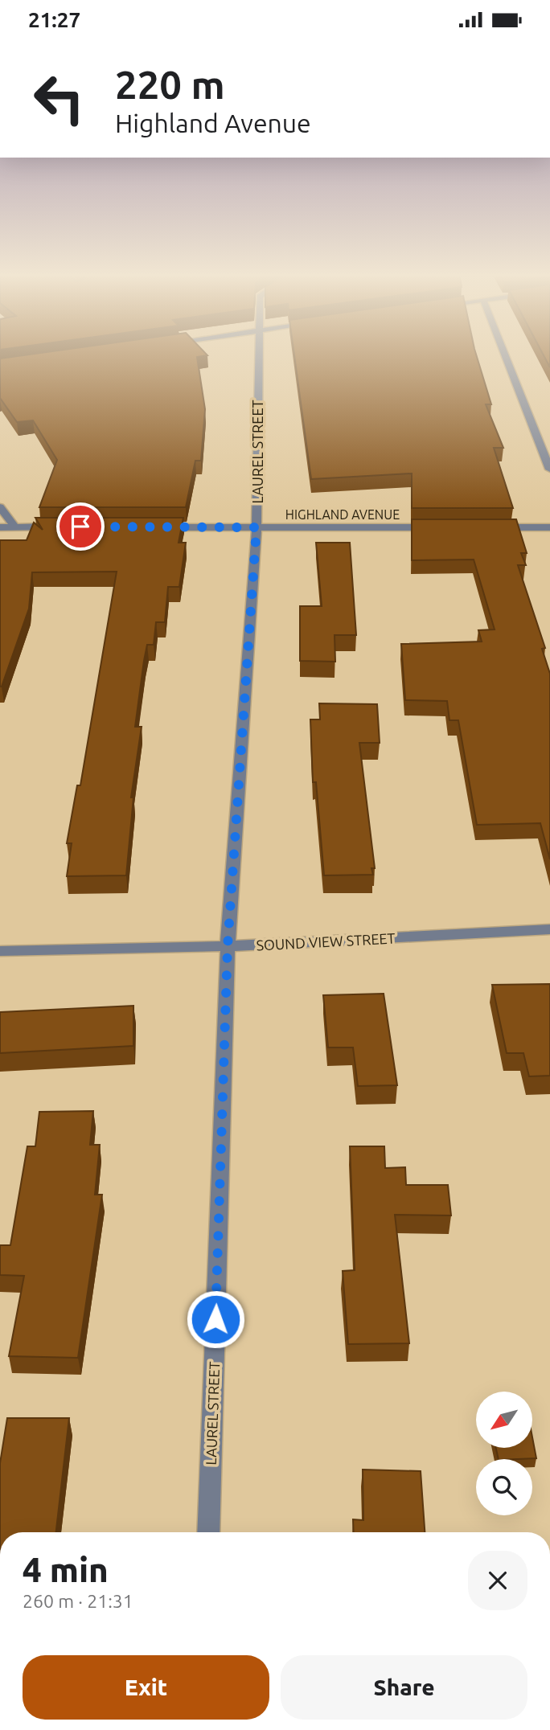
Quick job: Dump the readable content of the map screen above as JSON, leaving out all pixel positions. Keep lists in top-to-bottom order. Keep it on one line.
{"streets":{"street":["LAUREL STREET","HIGHLAND AVENUE","SOUND VIEW STREET"]},"crossings":[["LAUREL STREET","HIGHLAND AVENUE"],["LAUREL STREET","SOUND VIEW STREET"]],"north":"bottom left","page":{"status":"21:27","turn":["220 m","Highland Avenue"],"heading":["4 min","260 m · 21:31"],"buttons":["Exit","Share"]}}
